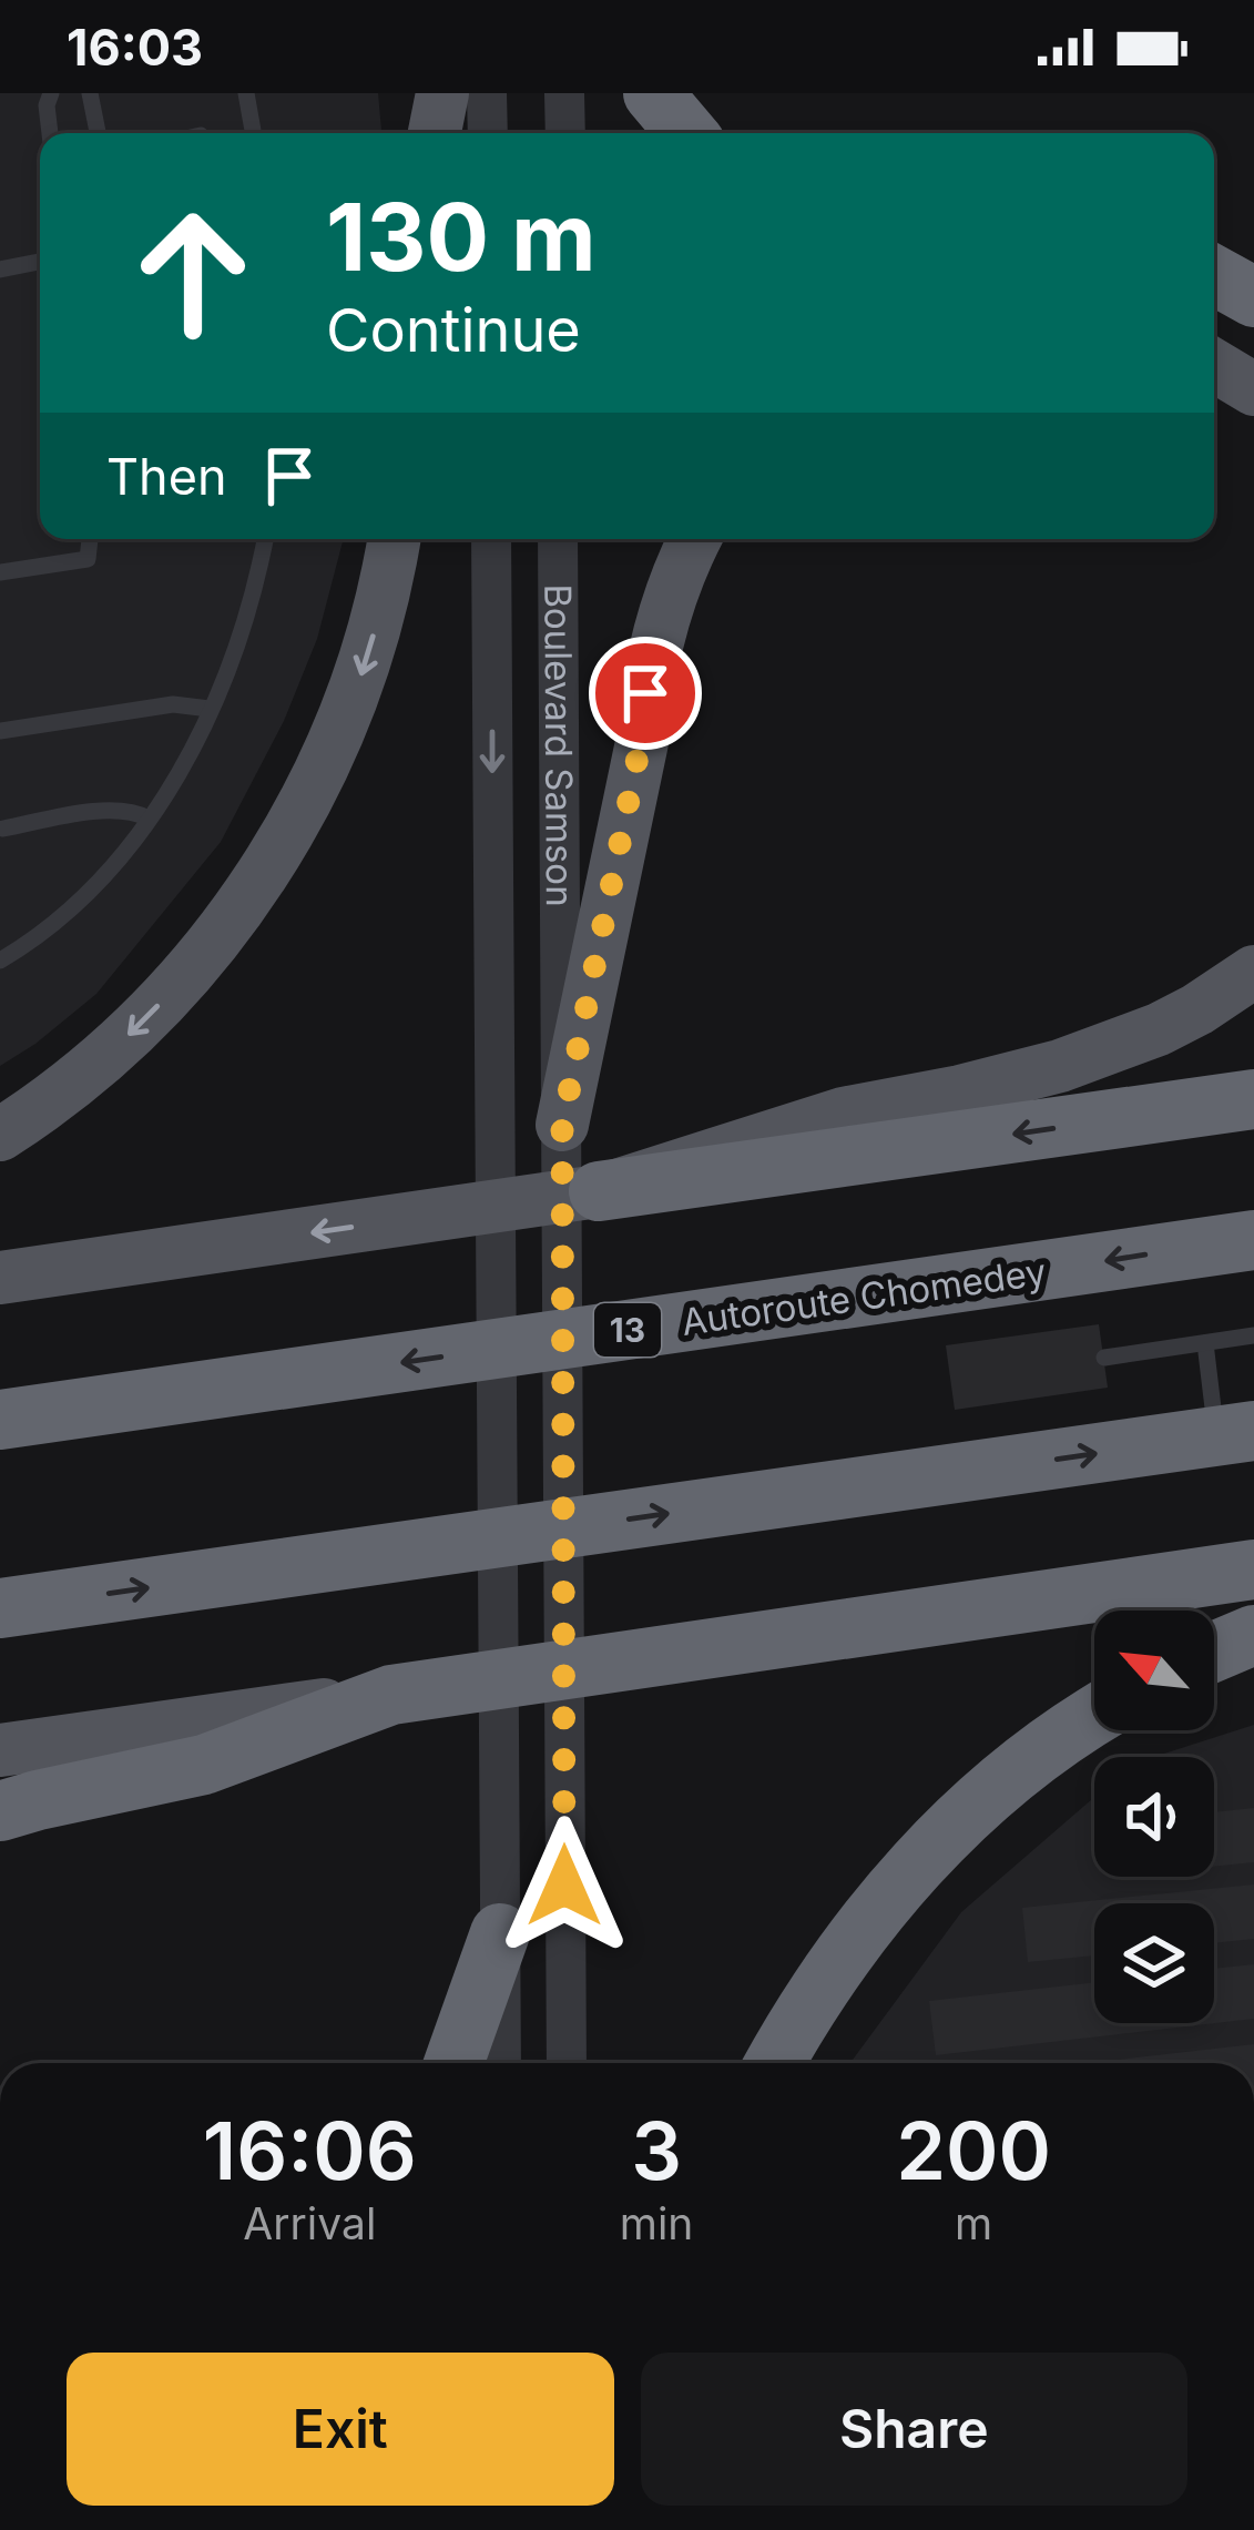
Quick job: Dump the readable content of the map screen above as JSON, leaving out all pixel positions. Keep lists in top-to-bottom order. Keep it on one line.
{"streets":{"highway":["Autoroute Chomedey","13"],"street":["Boulevard Samson"]},"north":"top left","page":{"status":"16:03","turn":["130 m","Continue"],"then":"Then","eta":["16:06","Arrival","3","min","200","m"],"buttons":["Exit","Share"]}}
